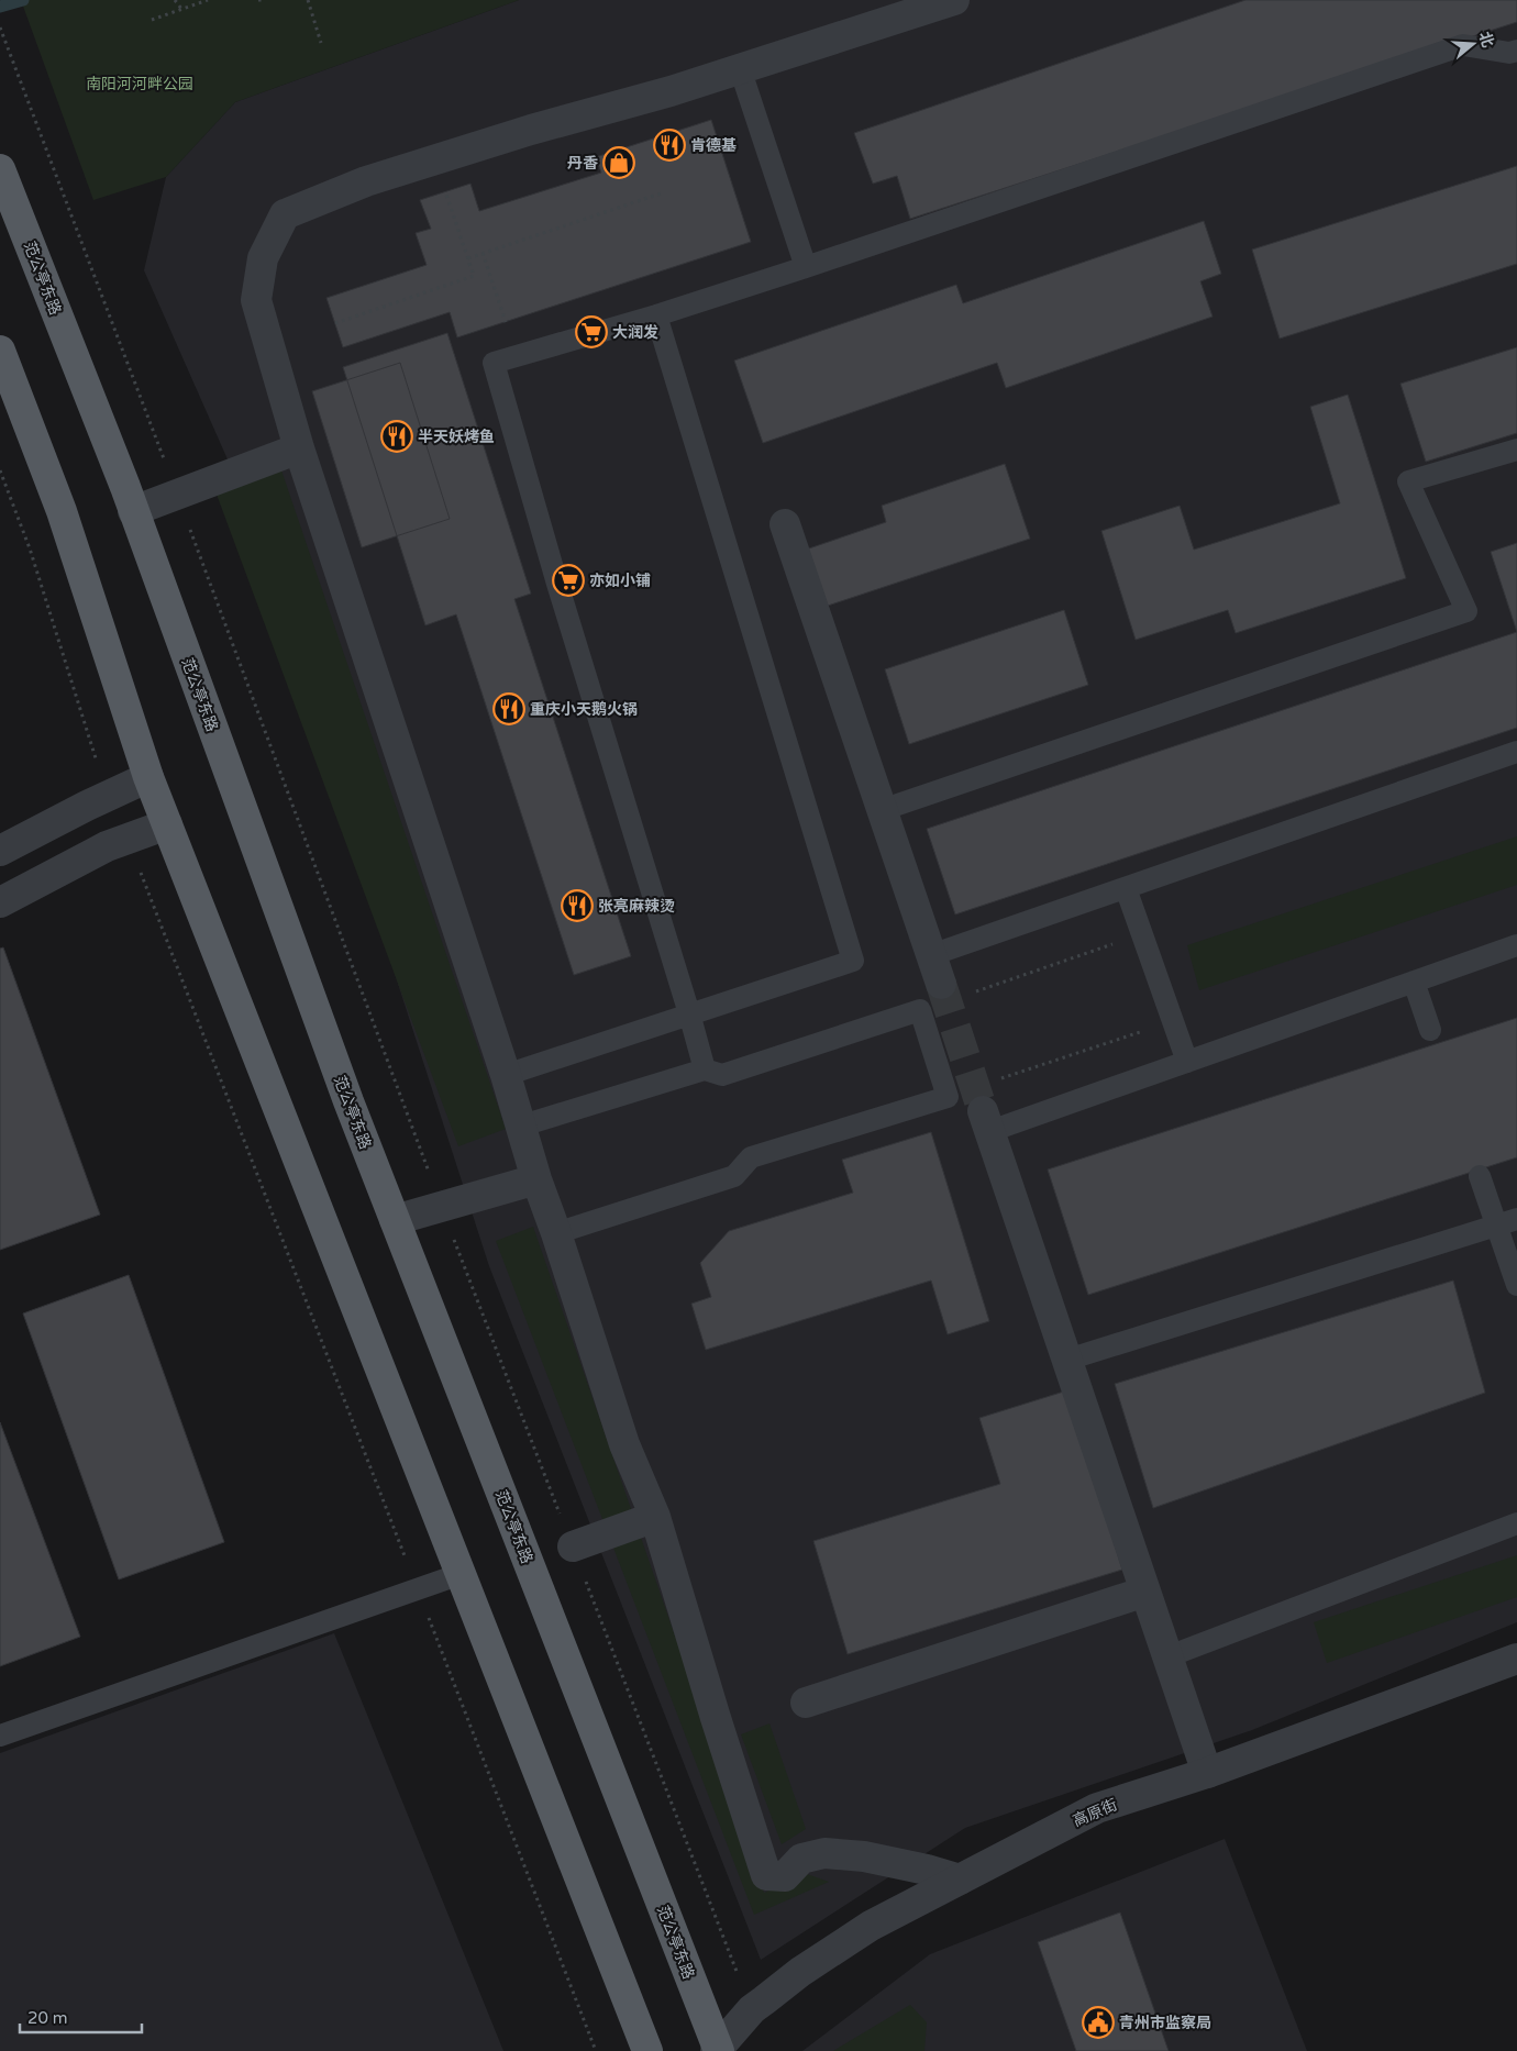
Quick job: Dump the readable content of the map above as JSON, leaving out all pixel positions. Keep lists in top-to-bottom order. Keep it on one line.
{"streets":{"main road":["范公亭东路"],"street":["高原街"]},"crossings":[["范公亭东路","高原街"]],"parks":["南阳河河畔公园"],"places":{"restaurant":["肯德基","半天妖烤鱼","重庆小天鹅火锅","张亮麻辣烫"],"shop":["丹香"],"supermarket":["大润发","亦如小铺"],"public building":["青州市监察局"]},"scale_bar":"20 m","north":"right"}
